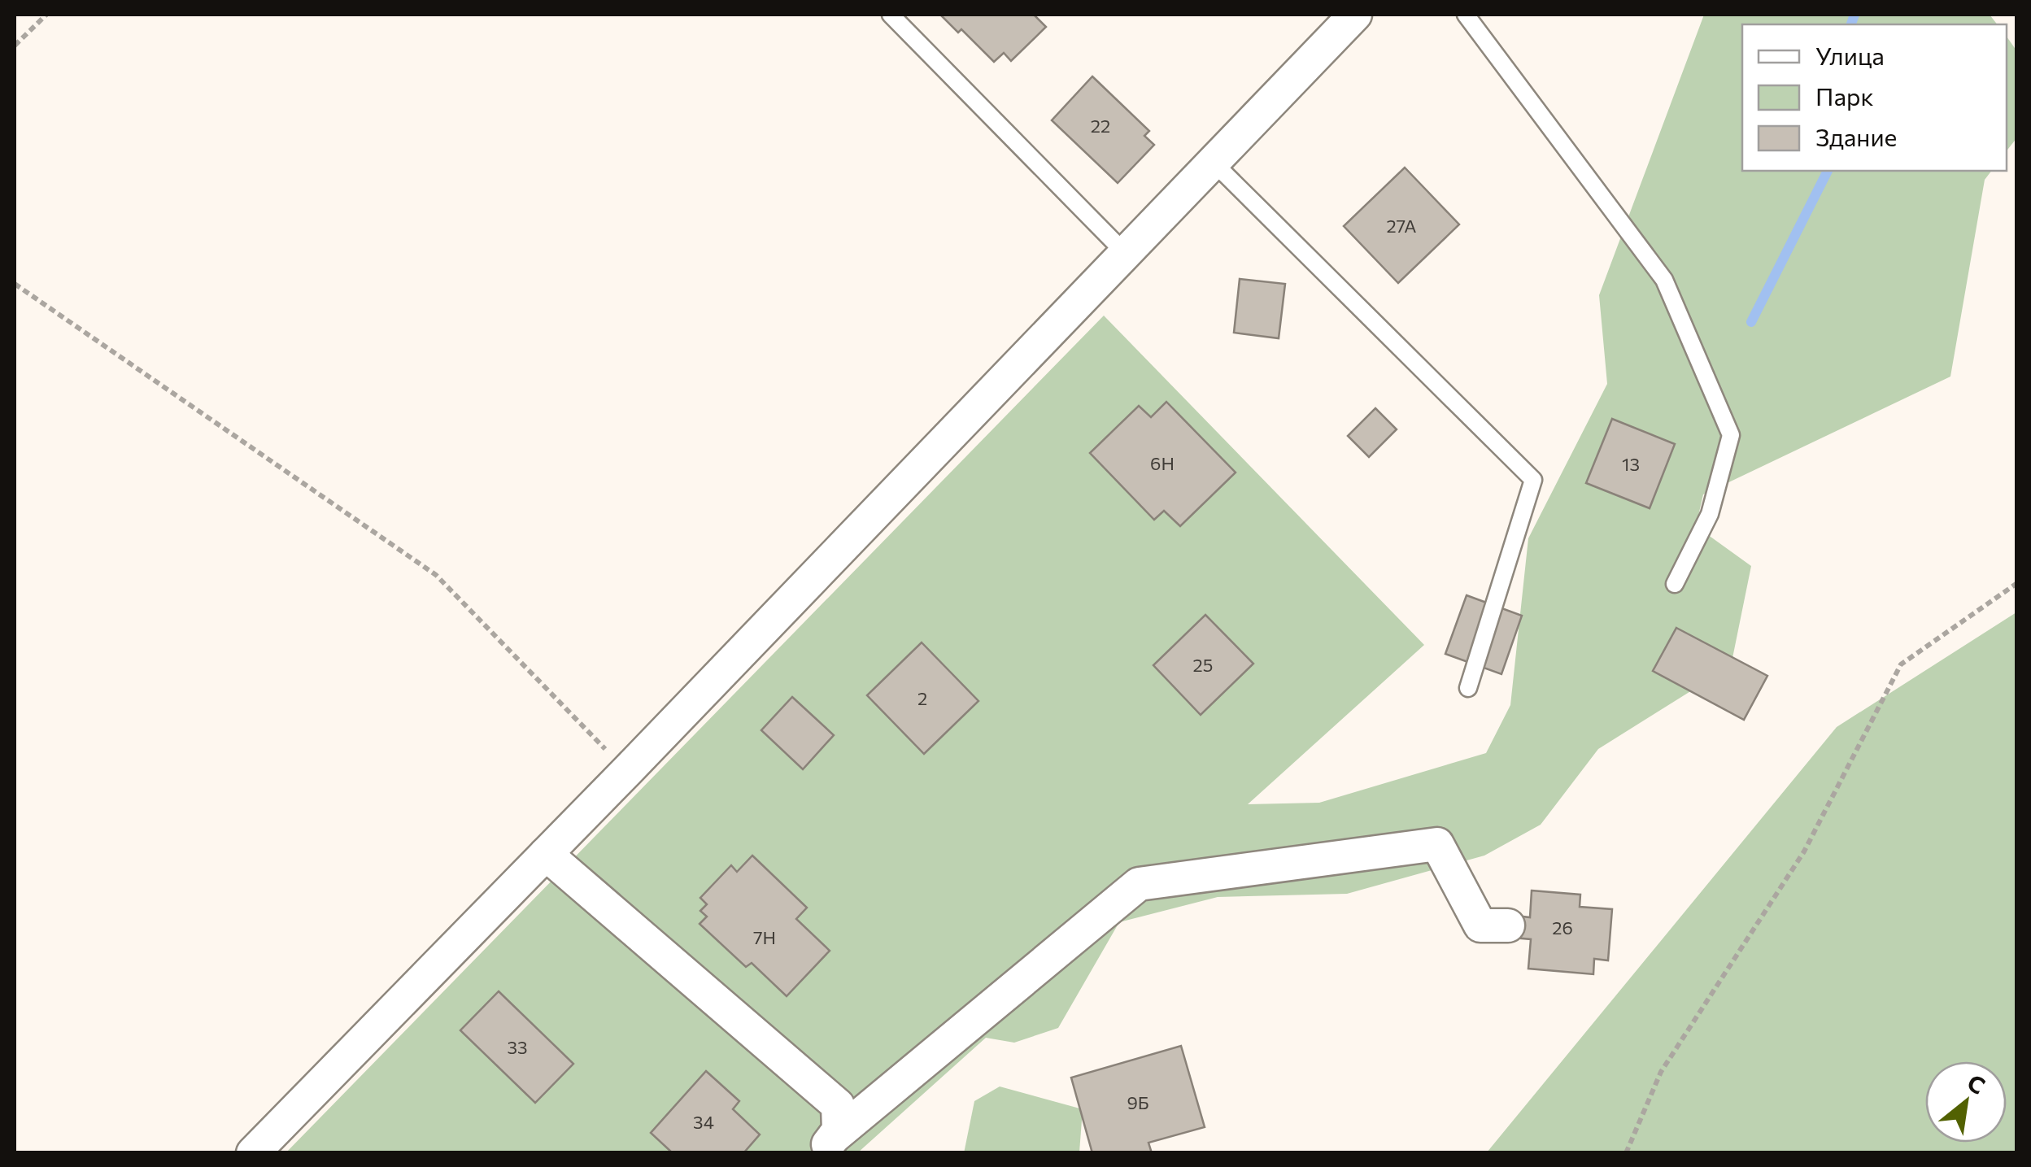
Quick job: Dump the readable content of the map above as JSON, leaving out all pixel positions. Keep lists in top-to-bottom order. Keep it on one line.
{"house_numbers":["22","27А","6Н","13","25","2","26","7Н","33","9Б","34"],"legend":["Улица","Парк","Здание"],"north":"top right"}
